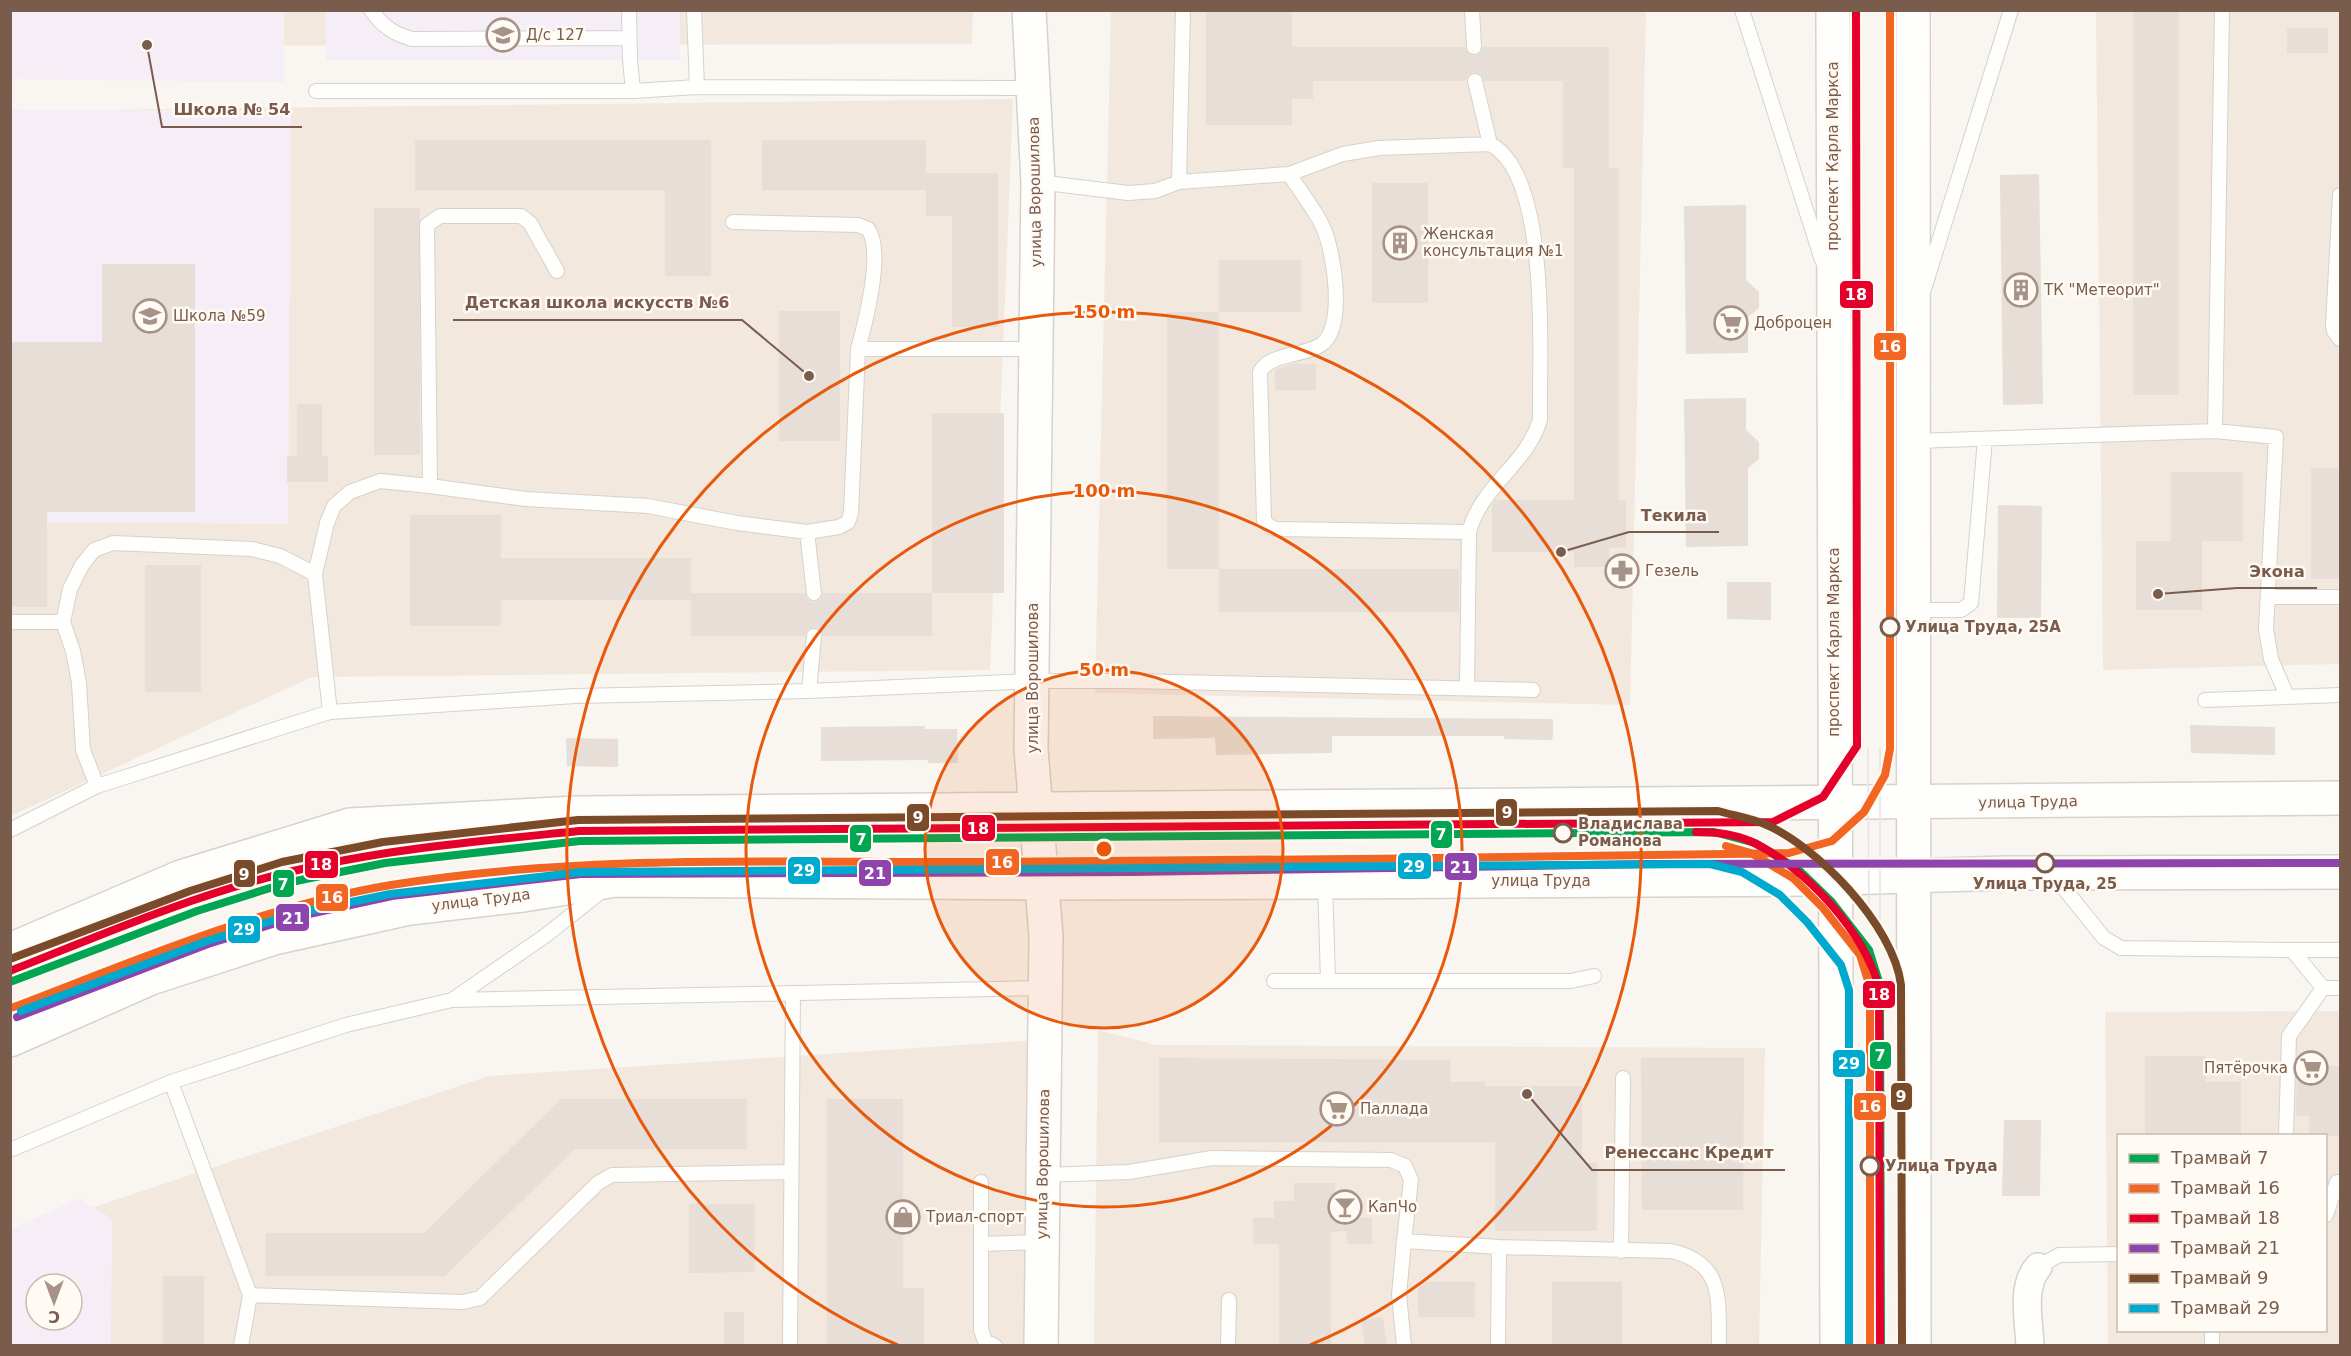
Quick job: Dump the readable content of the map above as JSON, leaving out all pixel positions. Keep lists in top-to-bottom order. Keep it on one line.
{"streets":{"main road":["проспект Карла Маркса","улица Ворошилова","улица Труда"]},"crossings":[["проспект Карла Маркса","улица Труда"],["улица Ворошилова","улица Труда"]],"places":{"school or university":["Д/с 127","Школа №59"],"other":["Школа № 54","Детская школа искусств №6","Текила","Экона","Улица Труда, 25А","Владислава Романова","Улица Труда, 25","Ренессанс Кредит","Улица Труда"],"building":["Женская консультация №1","ТК \"Метеорит\""],"supermarket":["Доброцен","Пятёрочка","Паллада"],"pharmacy":["Гезель"],"bar":["КапЧо"],"shop":["Триал-спорт"]},"lines":["tram line 16","tram line 18","tram line 9","tram line 7","tram line 21","tram line 29"],"legend":["Трамвай 7","Трамвай 16","Трамвай 18","Трамвай 21","Трамвай 9","Трамвай 29"],"north":"bottom","rings":["150 m","100 m","50 m"]}
